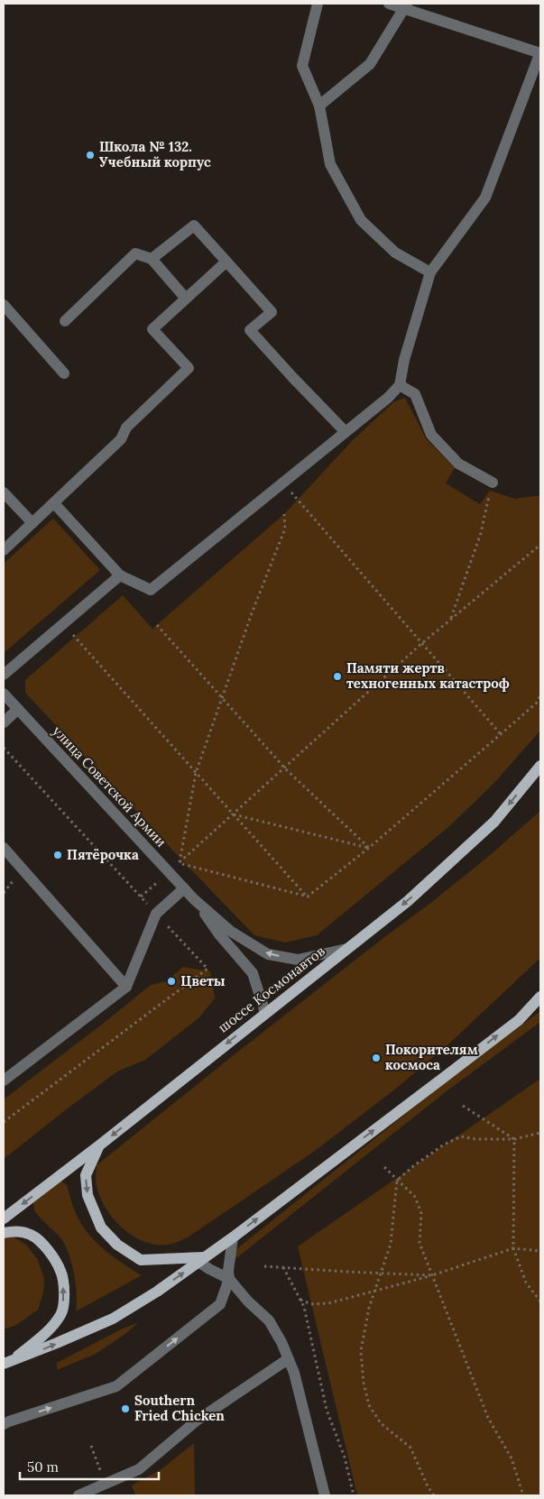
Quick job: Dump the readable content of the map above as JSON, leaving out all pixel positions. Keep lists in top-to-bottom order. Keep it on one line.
{"streets":{"main road":["шоссе Космонавтов"],"street":["улица Советской Армии"]},"crossings":[["улица Советской Армии","шоссе Космонавтов"]],"one_way":["шоссе Космонавтов"],"places":["Школа № 132. Учебный корпус","Памяти жертв техногенных катастроф","Пятёрочка","Цветы","Покорителям космоса","Southern Fried Chicken"],"scale_bar":"50 m"}
